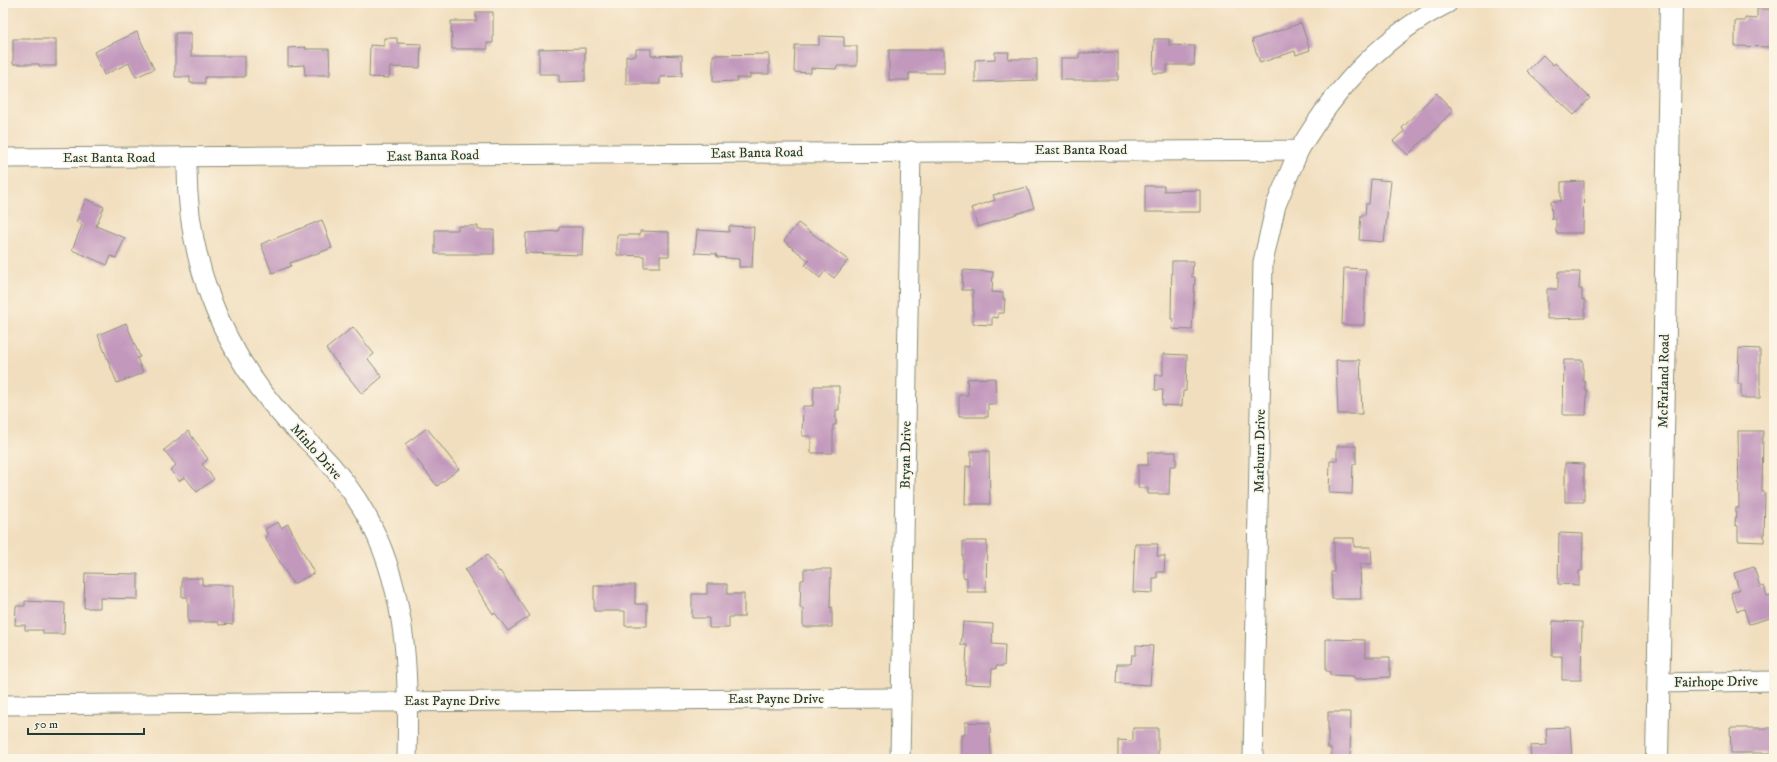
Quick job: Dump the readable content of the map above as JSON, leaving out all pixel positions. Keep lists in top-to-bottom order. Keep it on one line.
{"streets":{"street":["East Banta Road","McFarland Road","Marburn Drive","Minlo Drive","Bryan Drive","Fairhope Drive","East Payne Drive"]},"crossings":[["East Banta Road","Marburn Drive"],["East Banta Road","Minlo Drive"],["East Banta Road","Bryan Drive"],["McFarland Road","Fairhope Drive"],["Minlo Drive","East Payne Drive"],["Bryan Drive","East Payne Drive"]],"scale_bar":"50 m"}
